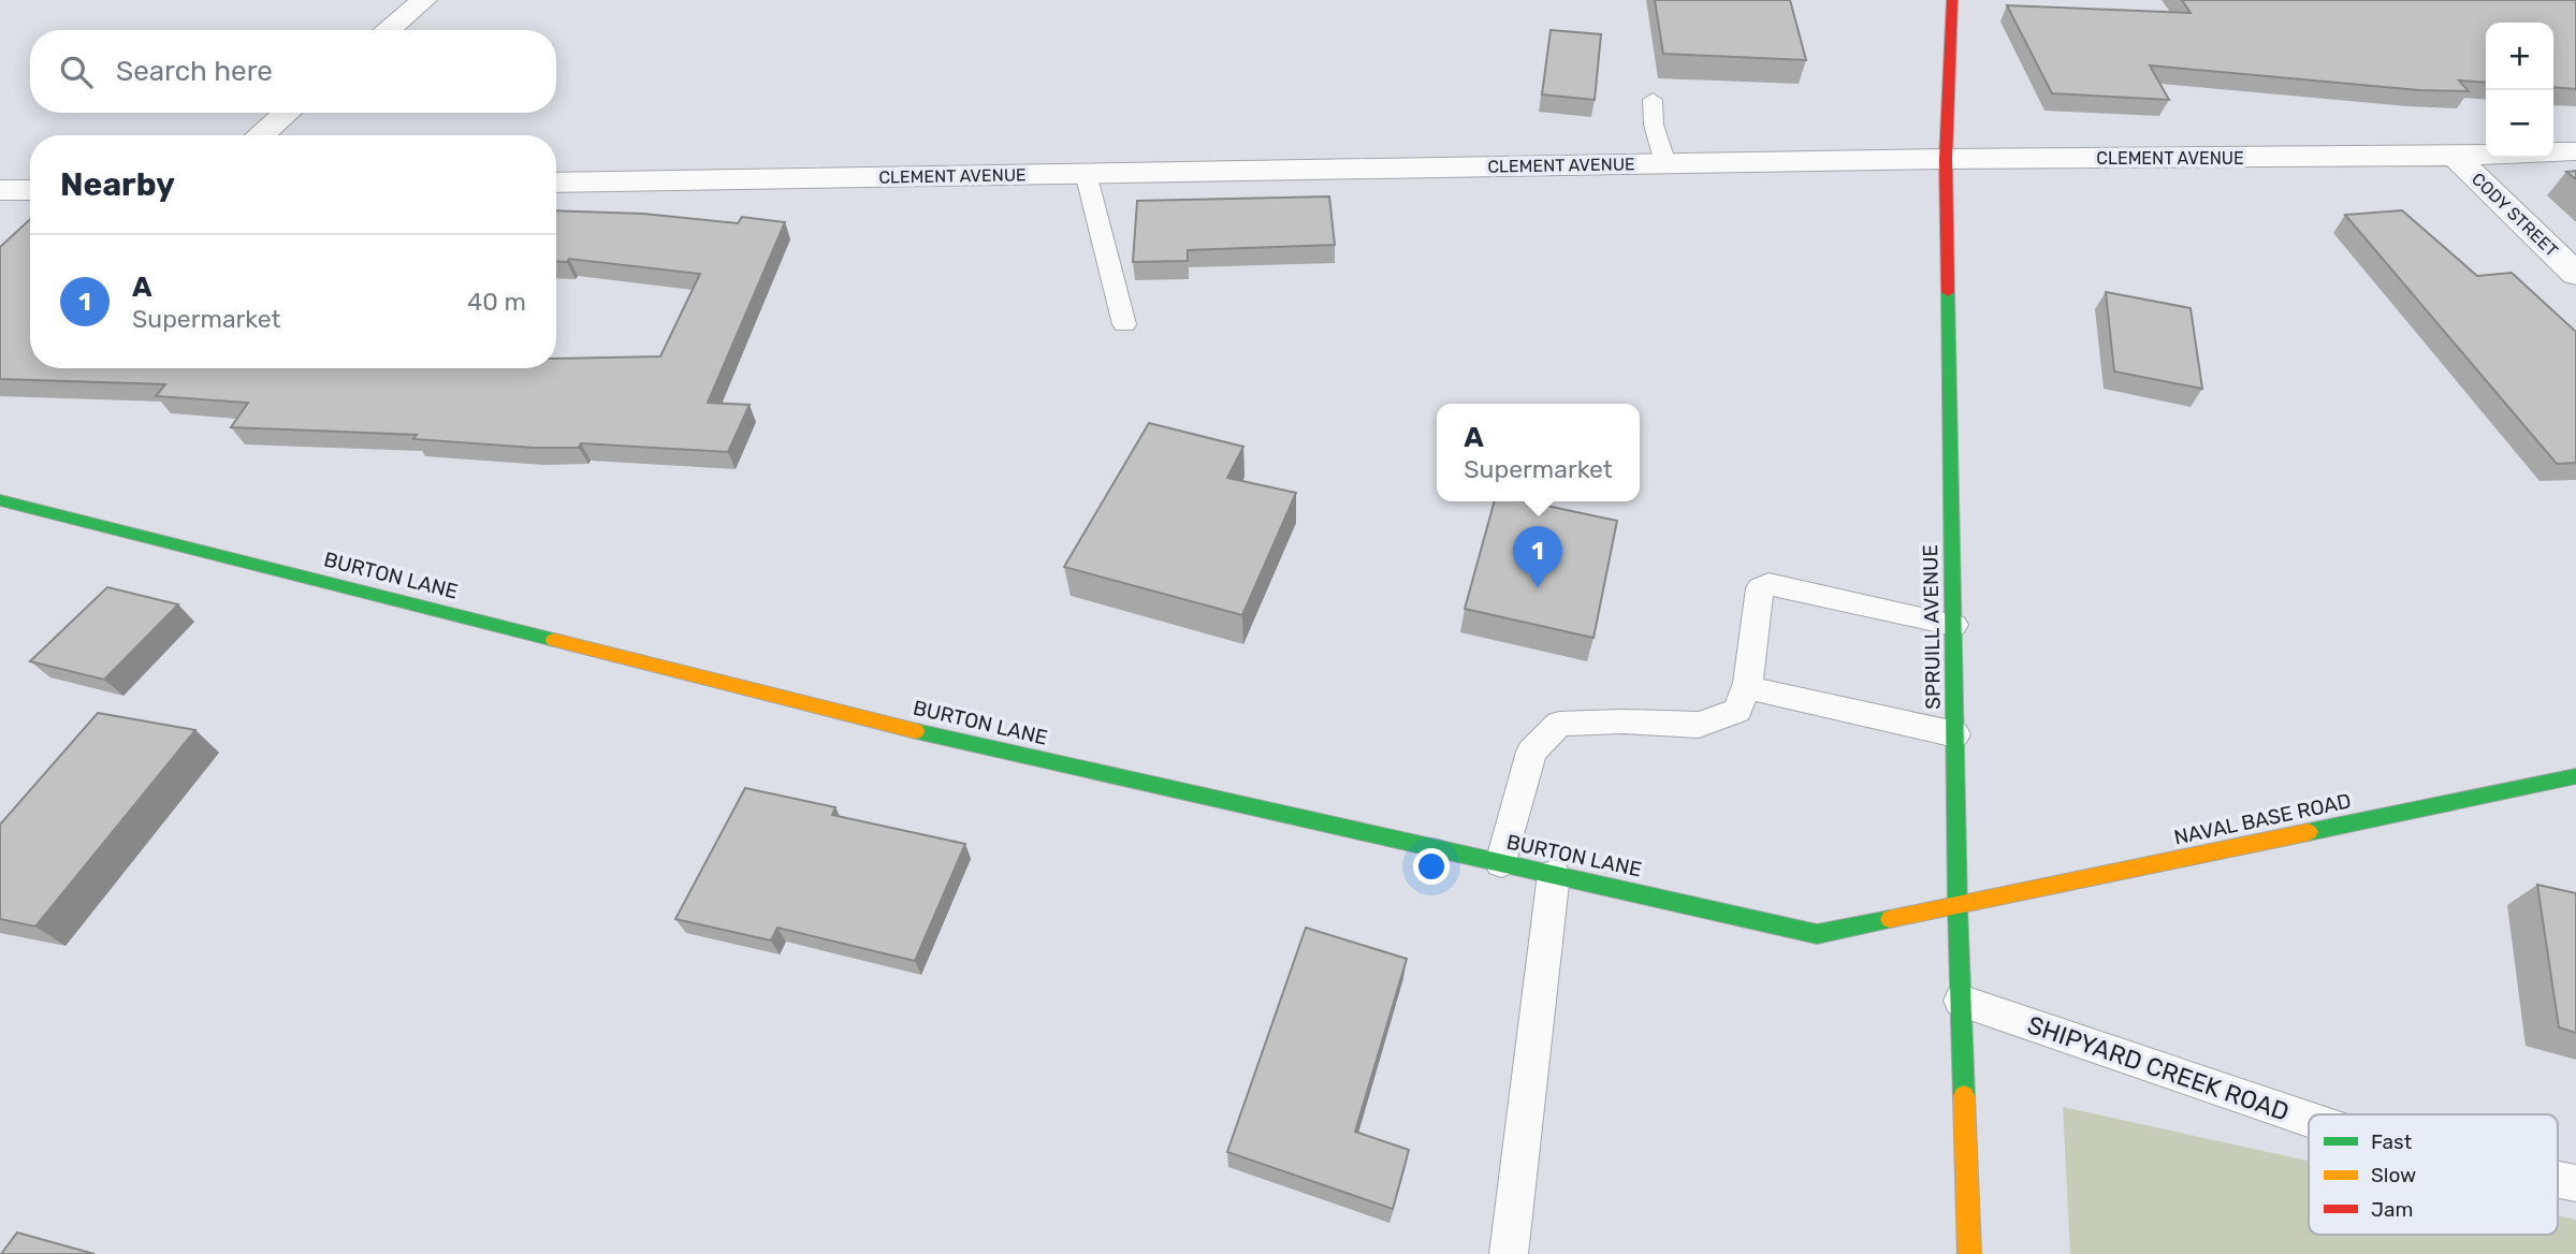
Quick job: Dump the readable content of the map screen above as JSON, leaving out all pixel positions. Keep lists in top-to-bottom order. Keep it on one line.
{"streets":{"street":["CLEMENT AVENUE","CODY STREET","BURTON LANE","SPRUILL AVENUE","NAVAL BASE ROAD"],"lane":["SHIPYARD CREEK ROAD"]},"crossings":[["CLEMENT AVENUE","CODY STREET"],["CLEMENT AVENUE","SPRUILL AVENUE"],["BURTON LANE","SPRUILL AVENUE"],["BURTON LANE","NAVAL BASE ROAD"],["SPRUILL AVENUE","NAVAL BASE ROAD"],["SPRUILL AVENUE","SHIPYARD CREEK ROAD"]],"legend":["Fast","Slow","Jam"],"page":{"map_buttons":["+","−"],"search":"Search here","heading":"Nearby","list":[{"mark":"1","name":"A","note":"Supermarket","value":"40 m"}],"popup":["A","Supermarket"],"pins":"1"}}
